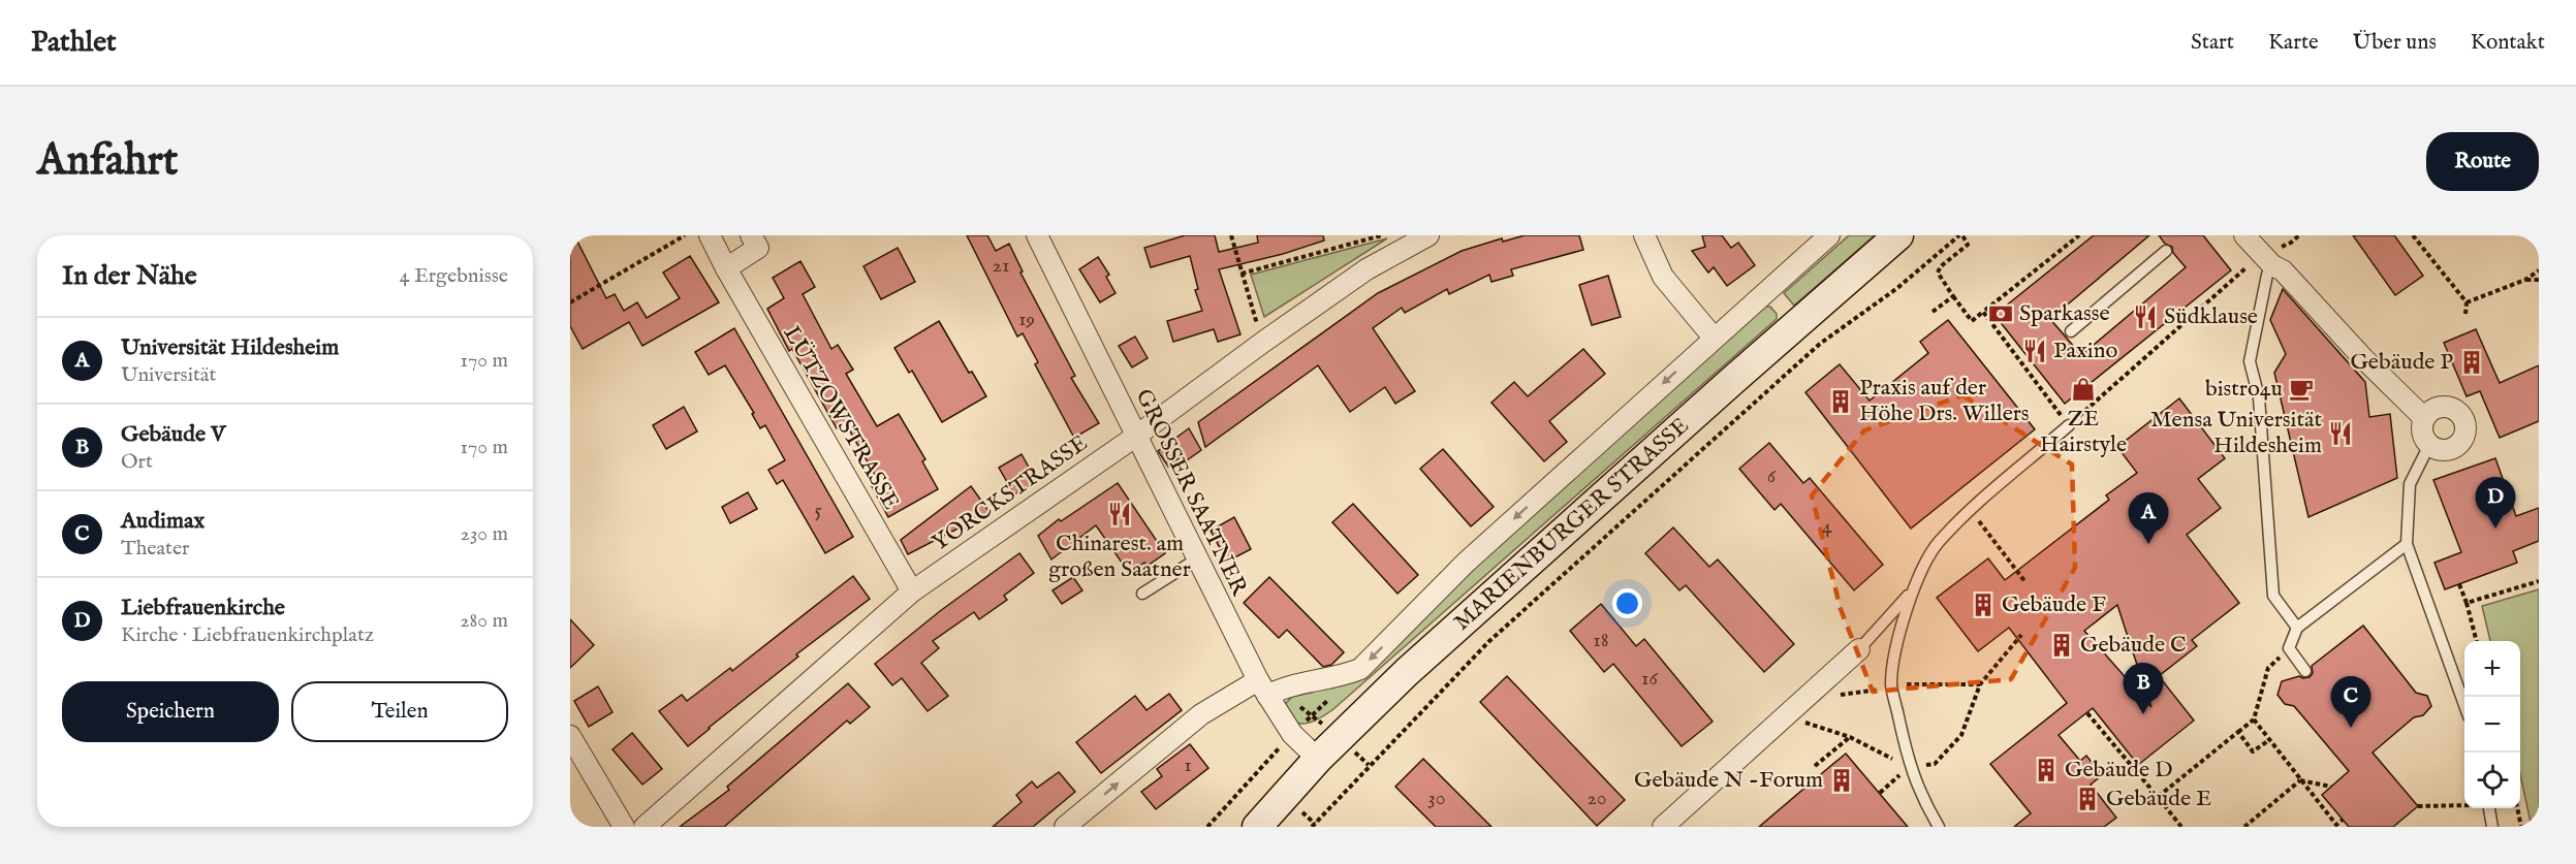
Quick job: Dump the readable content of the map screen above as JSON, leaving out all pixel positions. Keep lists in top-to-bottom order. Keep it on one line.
{"streets":{"main road":["MARIENBURGER STRASSE"],"street":["LÜTZOWSTRASSE","GROSSER SAATNER","YORCKSTRASSE"]},"crossings":[["LÜTZOWSTRASSE","YORCKSTRASSE"],["GROSSER SAATNER","YORCKSTRASSE"],["GROSSER SAATNER","MARIENBURGER STRASSE"]],"one_way":["MARIENBURGER STRASSE"],"places":{"bank":["Sparkasse"],"restaurant":["Südklause","Paxino","Mensa Universität Hildesheim","Chinarest. am großen Saatner"],"building":["Gebäude P","Praxis auf der Höhe Drs. Willers","Gebäude F","Gebäude C","Gebäude D","Gebäude N -Forum","Gebäude E"],"shop":["ZE Hairstyle"],"cafe":["bistro4u"]},"house_numbers":["21","19","6","5","4","18","16","1","30","20"],"page":{"header":"Pathlet","nav":["Start","Karte","Über uns","Kontakt"],"buttons":["Route",["Speichern","Teilen"]],"title":"Anfahrt","heading":["In der Nähe","4 Ergebnisse"],"list":[{"mark":"A","name":"Universität Hildesheim","note":"Universität","value":"170 m"},{"mark":"B","name":"Gebäude V","note":"Ort","value":"170 m"},{"mark":"C","name":"Audimax","note":"Theater","value":"230 m"},{"mark":"D","name":"Liebfrauenkirche","note":"Kirche · Liebfrauenkirchplatz","value":"280 m"}],"pins":["D","A","B","C"],"map_buttons":["+","−"]}}
